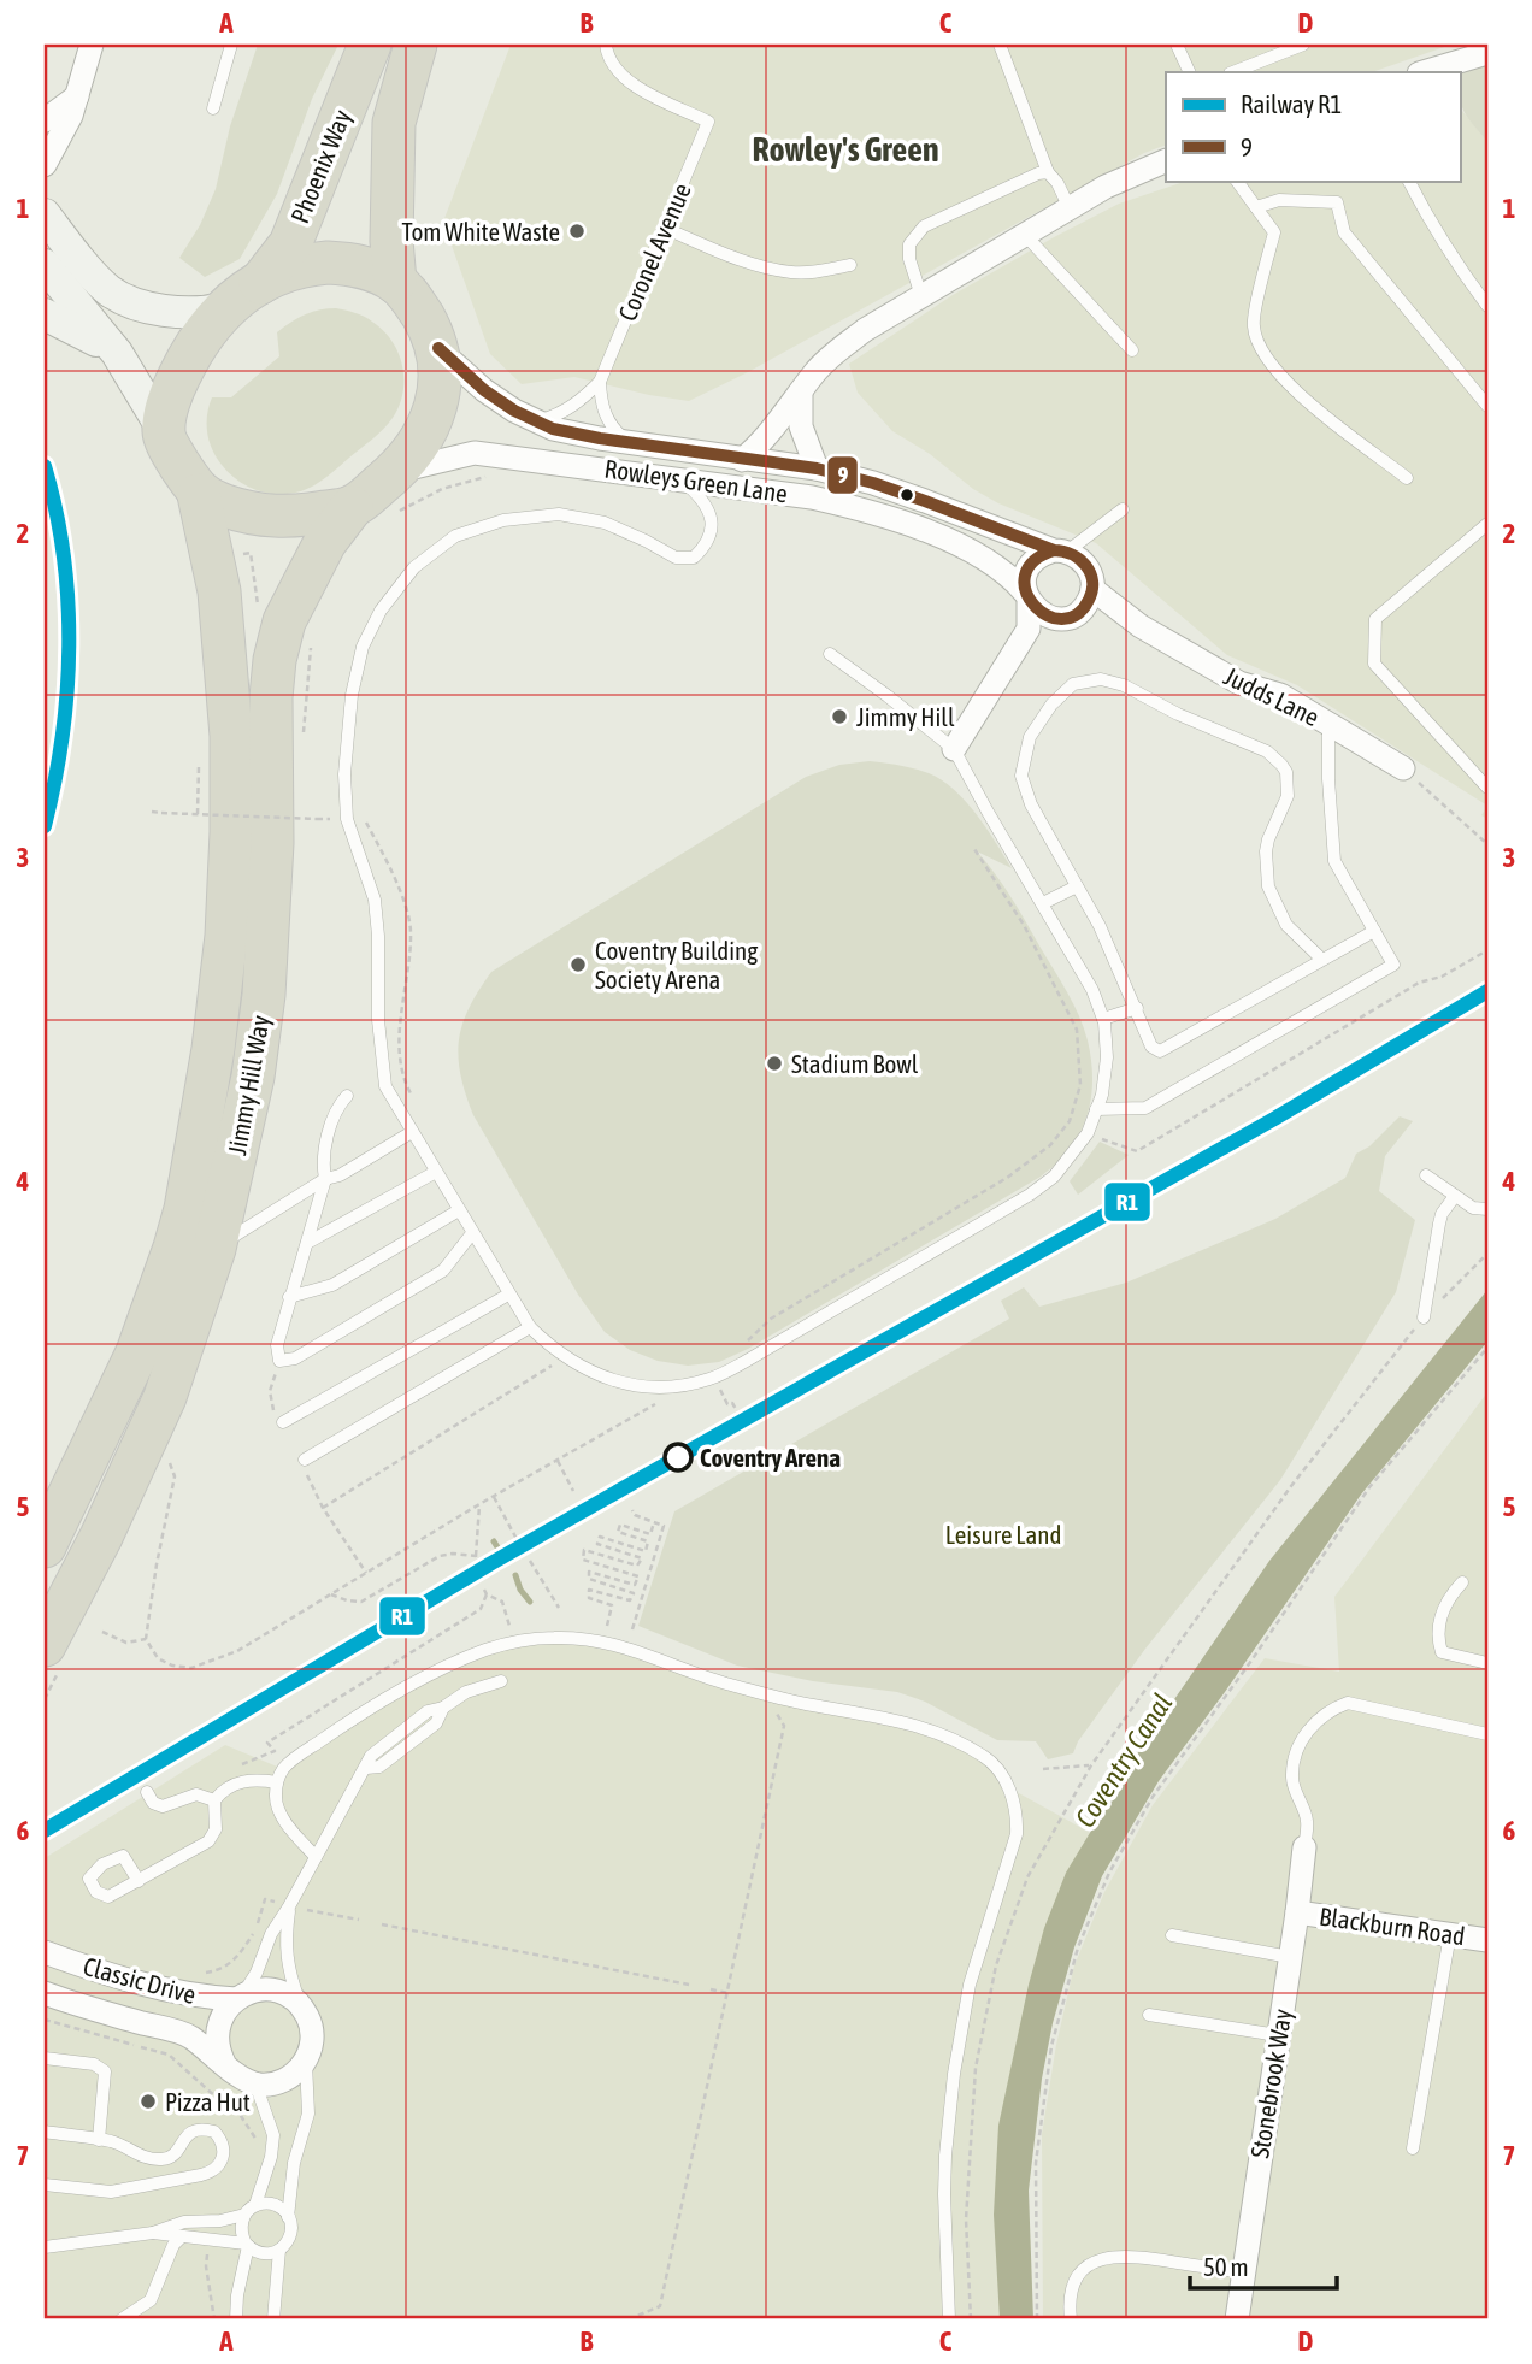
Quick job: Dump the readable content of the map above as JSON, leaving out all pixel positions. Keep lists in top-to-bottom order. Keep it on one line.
{"streets":{"highway":["Phoenix Way","Jimmy Hill Way"],"street":["Rowleys Green Lane","Judds Lane","Blackburn Road","Classic Drive","Stonebrook Way"],"lane":["Coronel Avenue"]},"crossings":[["Phoenix Way","Rowleys Green Lane"],["Phoenix Way","Jimmy Hill Way"],["Coronel Avenue","Rowleys Green Lane"],["Rowleys Green Lane","Judds Lane"],["Rowleys Green Lane","Jimmy Hill Way"],["Blackburn Road","Stonebrook Way"]],"districts":["Rowley's Green"],"water":["Coventry Canal"],"parks":["Leisure Land"],"places":["Tom White Waste","Jimmy Hill","Coventry Building Society Arena","Stadium Bowl","Coventry Arena","Pizza Hut"],"lines":["transit line 9","rail line R1"],"legend":["Railway R1","9"],"scale_bar":"50 m","grid":{"columns":["A","B","C","D"],"rows":["1","2","3","4","5","6","7"]}}
